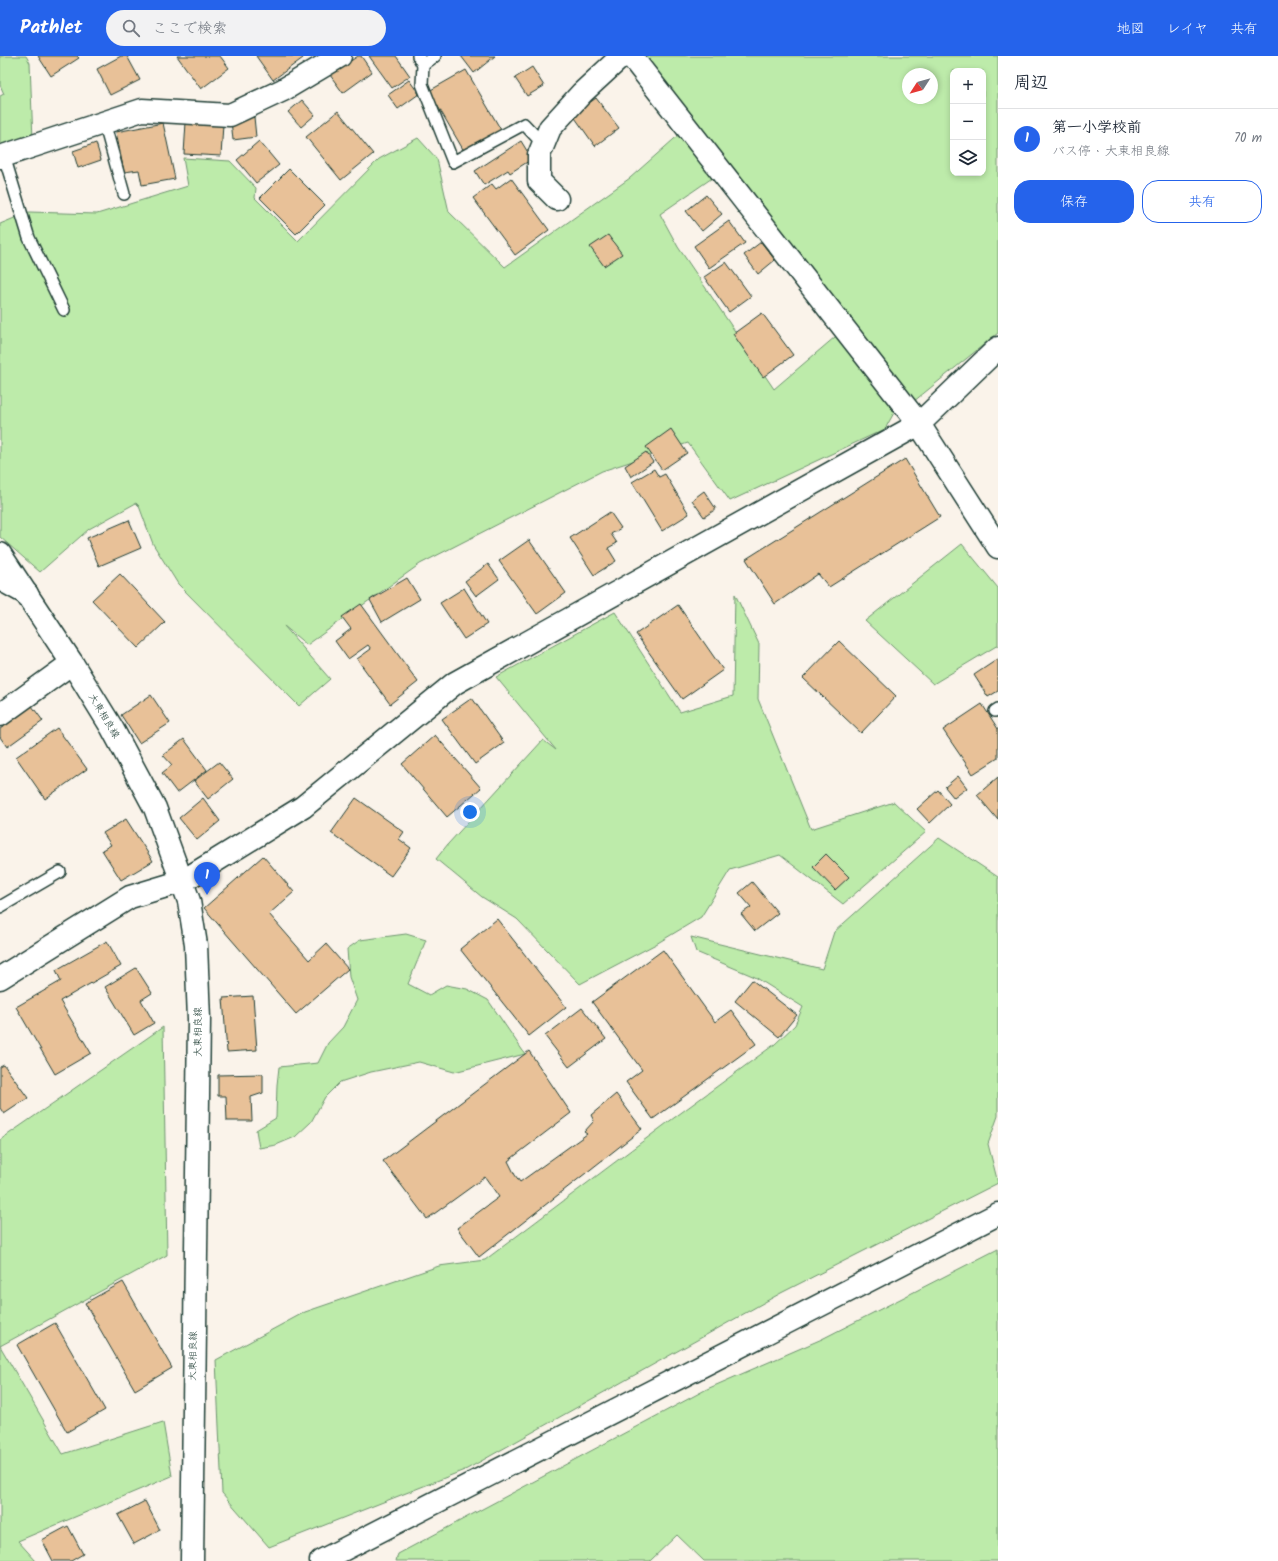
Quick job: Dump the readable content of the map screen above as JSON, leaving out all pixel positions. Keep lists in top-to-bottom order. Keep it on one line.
{"streets":{"street":["大東相良線"]},"north":"bottom left","page":{"header":"Pathlet","search":"ここで検索","nav":["地図","レイヤ","共有"],"heading":"周辺","map_buttons":["+","−"],"list":[{"mark":"1","name":"第一小学校前","note":"バス停 · 大東相良線","value":"70 m"}],"buttons":["保存","共有"],"pins":"1"}}
